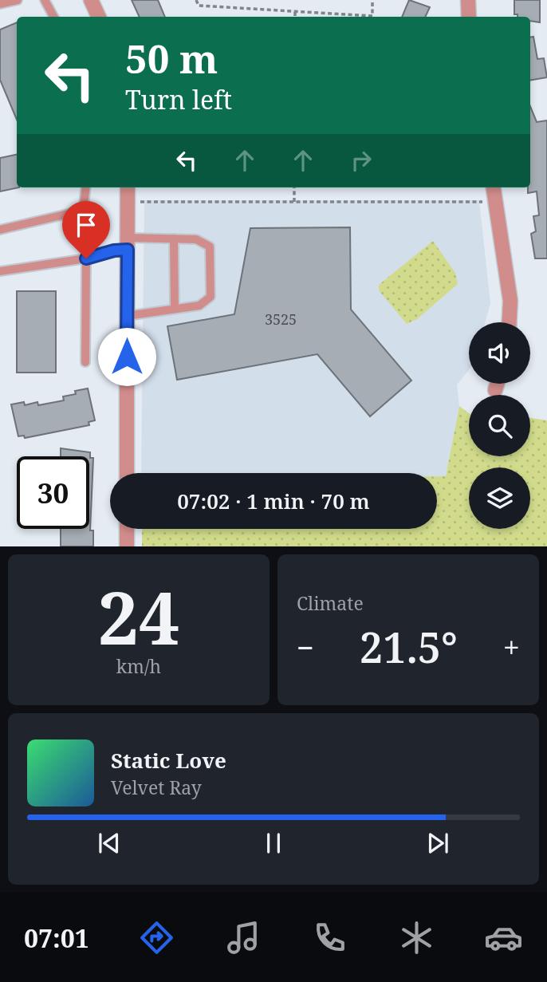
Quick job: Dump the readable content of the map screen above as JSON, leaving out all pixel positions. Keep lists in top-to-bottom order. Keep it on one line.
{"house_numbers":["3525"],"page":{"turn":["50 m","Turn left"],"limit":"30","trip":"07:02 · 1 min · 70 m","tile":[["24","km/h"],"Climate"],"heat":["−","21.5°","+"],"song":["Static Love","Velvet Ray"],"tabs":"07:01"}}
